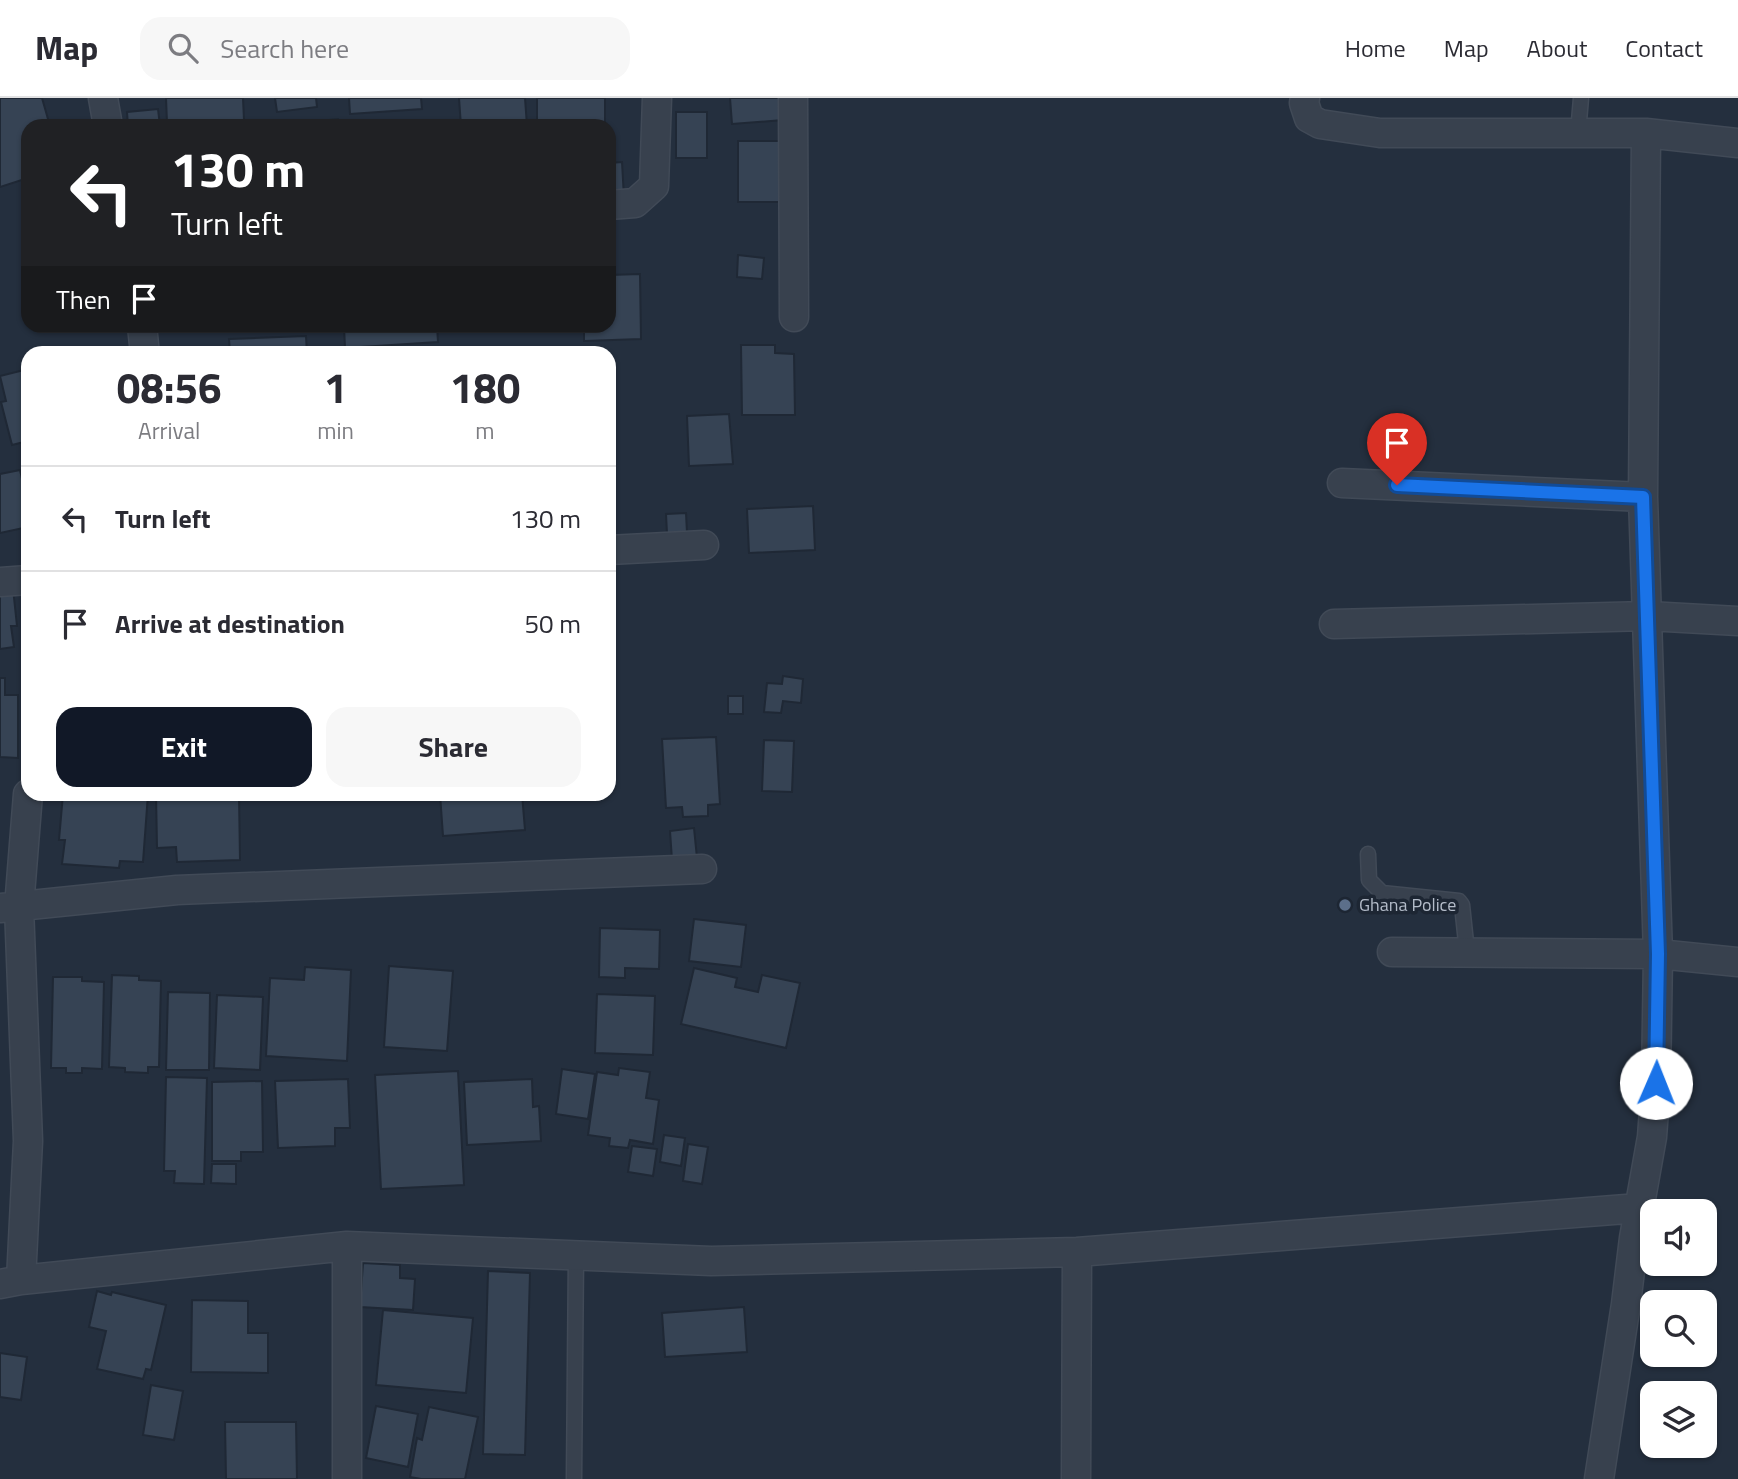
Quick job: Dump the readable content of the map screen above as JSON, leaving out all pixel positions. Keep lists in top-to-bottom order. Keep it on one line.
{"places":["Ghana Police"],"page":{"header":"Map","search":"Search here","nav":["Home","Map","About","Contact"],"turn":["130 m","Turn left"],"then":"Then","eta":["08:56","Arrival","1","min","180","m"],"list":[{"name":"Turn left","value":"130 m"},{"name":"Arrive at destination","value":"50 m"}],"buttons":["Exit","Share"]}}
